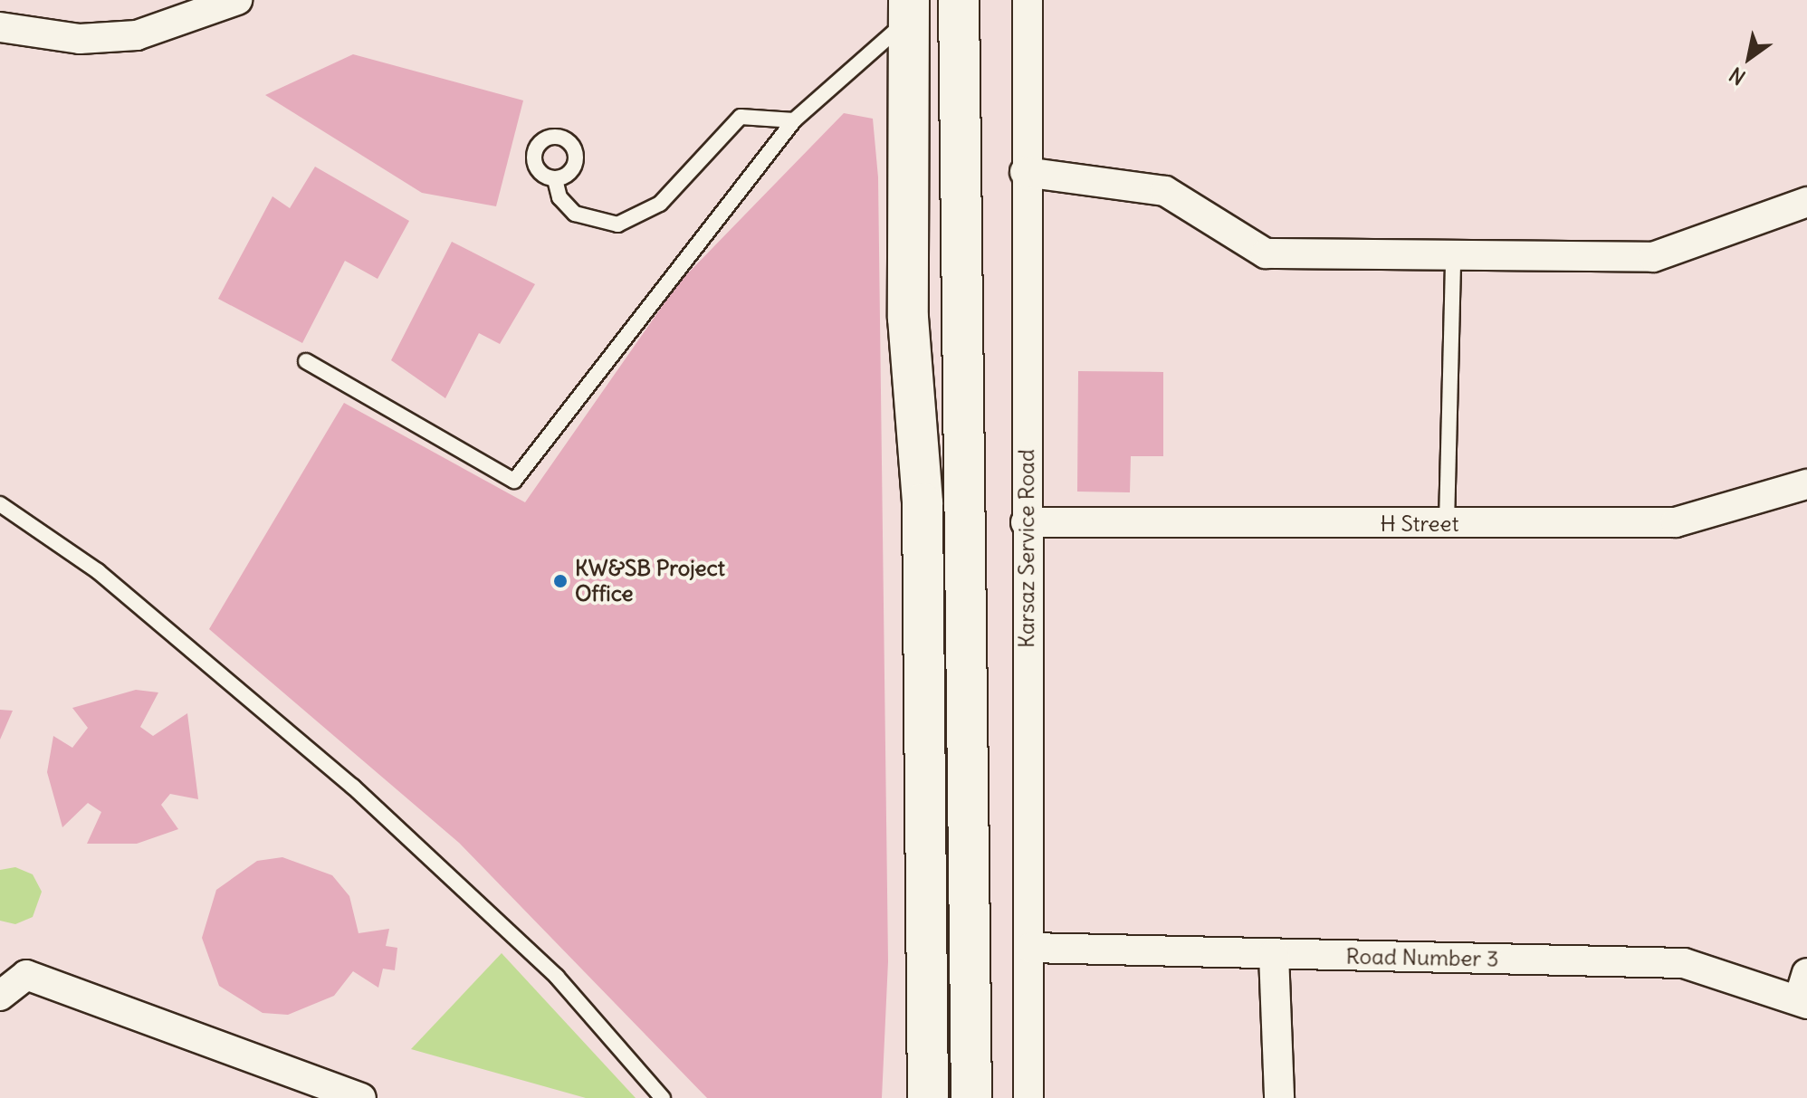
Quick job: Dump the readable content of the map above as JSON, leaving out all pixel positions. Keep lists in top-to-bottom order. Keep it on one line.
{"streets":{"street":["H Street","Karsaz Service Road","Road Number 3"]},"crossings":[["H Street","Karsaz Service Road"],["Karsaz Service Road","Road Number 3"]],"places":["KW&SB Project Office"],"north":"bottom left"}
